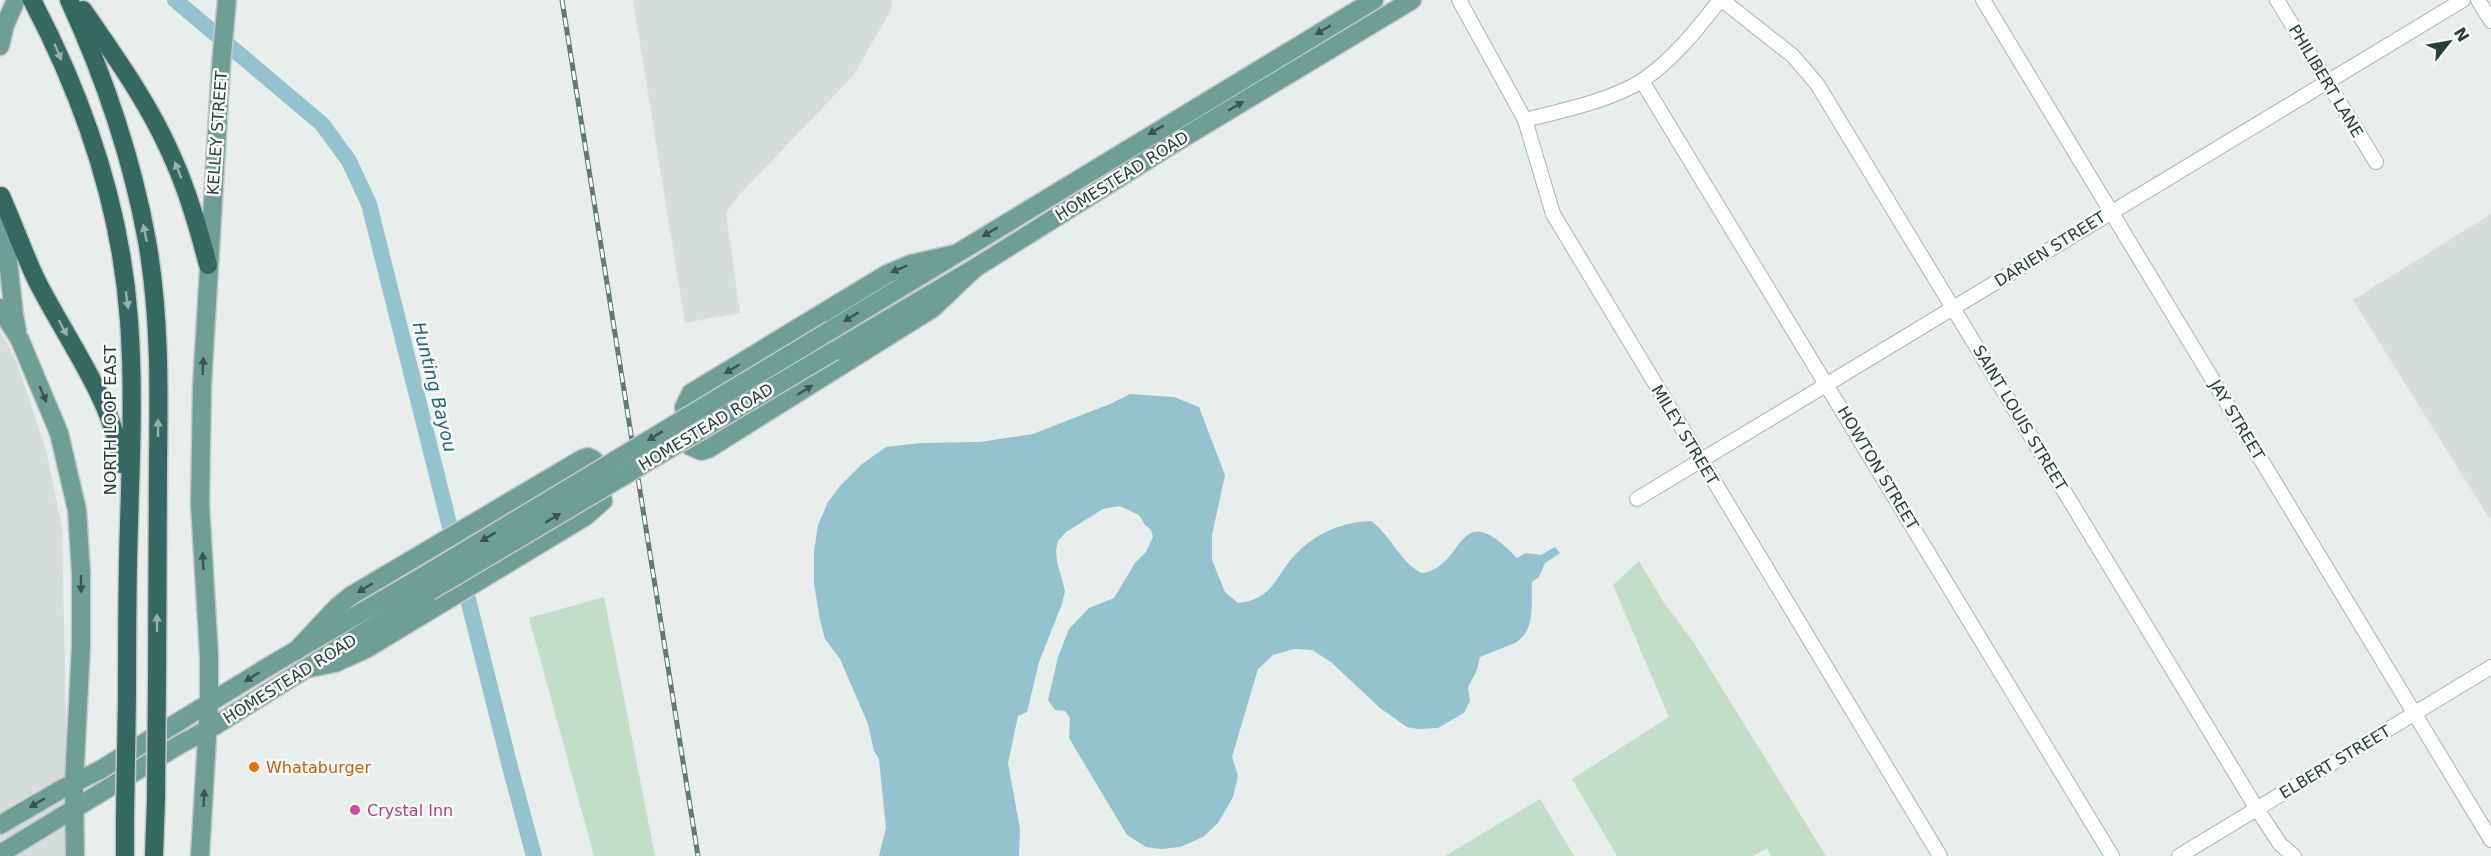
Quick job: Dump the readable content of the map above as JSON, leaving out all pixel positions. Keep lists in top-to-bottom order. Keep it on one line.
{"streets":{"highway":["NORTH LOOP EAST"],"main road":["KELLEY STREET","HOMESTEAD ROAD"],"street":["PHILIBERT LANE","DARIEN STREET","SAINT LOUIS STREET","JAY STREET","MILEY STREET","HOWTON STREET","ELBERT STREET"]},"crossings":[["PHILIBERT LANE","DARIEN STREET"],["KELLEY STREET","HOMESTEAD ROAD"],["DARIEN STREET","SAINT LOUIS STREET"],["DARIEN STREET","JAY STREET"],["DARIEN STREET","MILEY STREET"],["DARIEN STREET","HOWTON STREET"],["SAINT LOUIS STREET","ELBERT STREET"],["JAY STREET","ELBERT STREET"]],"water":["Hunting Bayou"],"places":["Whataburger","Crystal Inn"],"north":"top right"}
